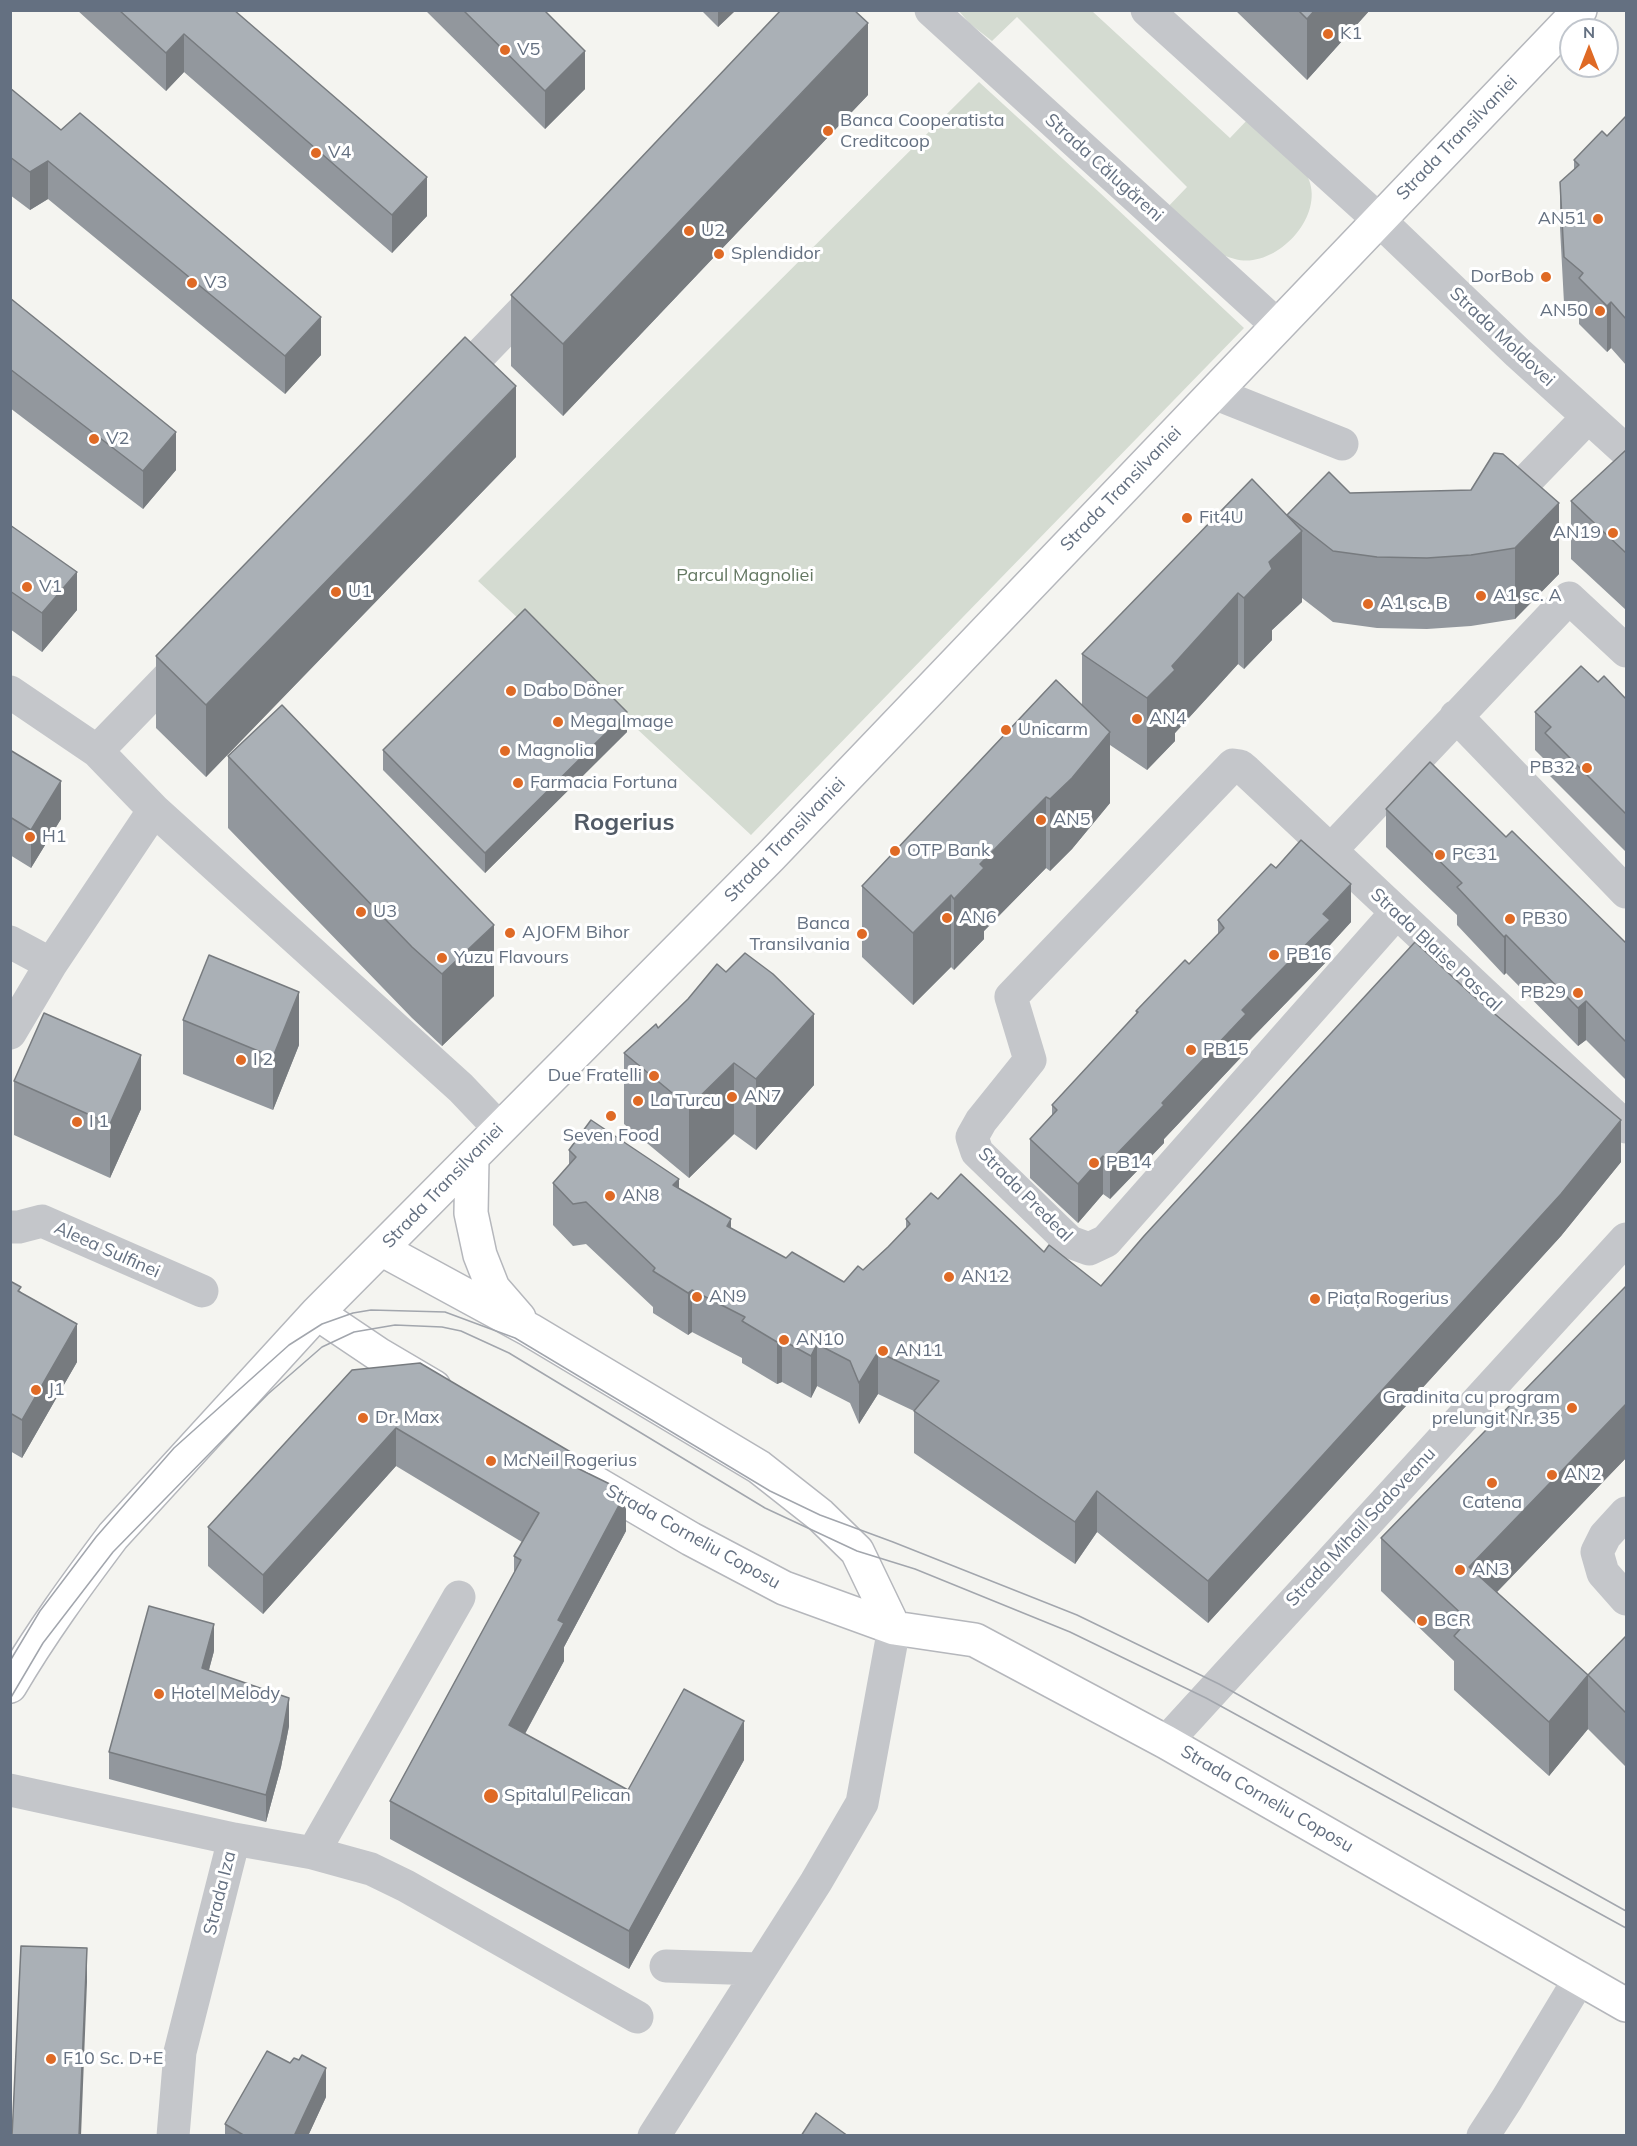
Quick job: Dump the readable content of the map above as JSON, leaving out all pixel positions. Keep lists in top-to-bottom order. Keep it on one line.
{"streets":{"main road":["Strada Transilvaniei","Strada Corneliu Coposu"],"street":["Strada Călugăreni","Strada Moldovei","Strada Blaise Pascal","Strada Predeal","Aleea Sulfinei","Strada Mihail Sadoveanu","Strada Iza"]},"crossings":[["Strada Transilvaniei","Strada Călugăreni"],["Strada Transilvaniei","Strada Moldovei"],["Strada Blaise Pascal","Strada Predeal"],["Strada Mihail Sadoveanu","Strada Corneliu Coposu"]],"districts":["Rogerius"],"parks":["Parcul Magnoliei"],"places":["K1","V5","Banca Cooperatista Creditcoop","V4","AN51","U2","Splendidor","DorBob","V3","AN50","V2","Fit4U","AN19","V1","U1","A1 sc. A","A1 sc. B","Dabo Döner","AN4","Mega Image","Unicarm","Magnolia","PB32","Farmacia Fortuna","AN5","H1","OTP Bank","PC31","U3","AN6","PB30","AJOFM Bihor","Banca Transilvania","PB16","Yuzu Flavours","PB29","PB15","I 2","Due Fratelli","AN7","La Turcu","Seven Food","I 1","PB14","AN8","AN12","AN9","Piața Rogerius","AN10","AN11","J1","Gradinita cu program prelungit Nr. 35","Dr. Max","McNeil Rogerius","AN2","Catena","AN3","BCR","Hotel Melody","Spitalul Pelican","F10 Sc. D+E"],"north":"top"}
